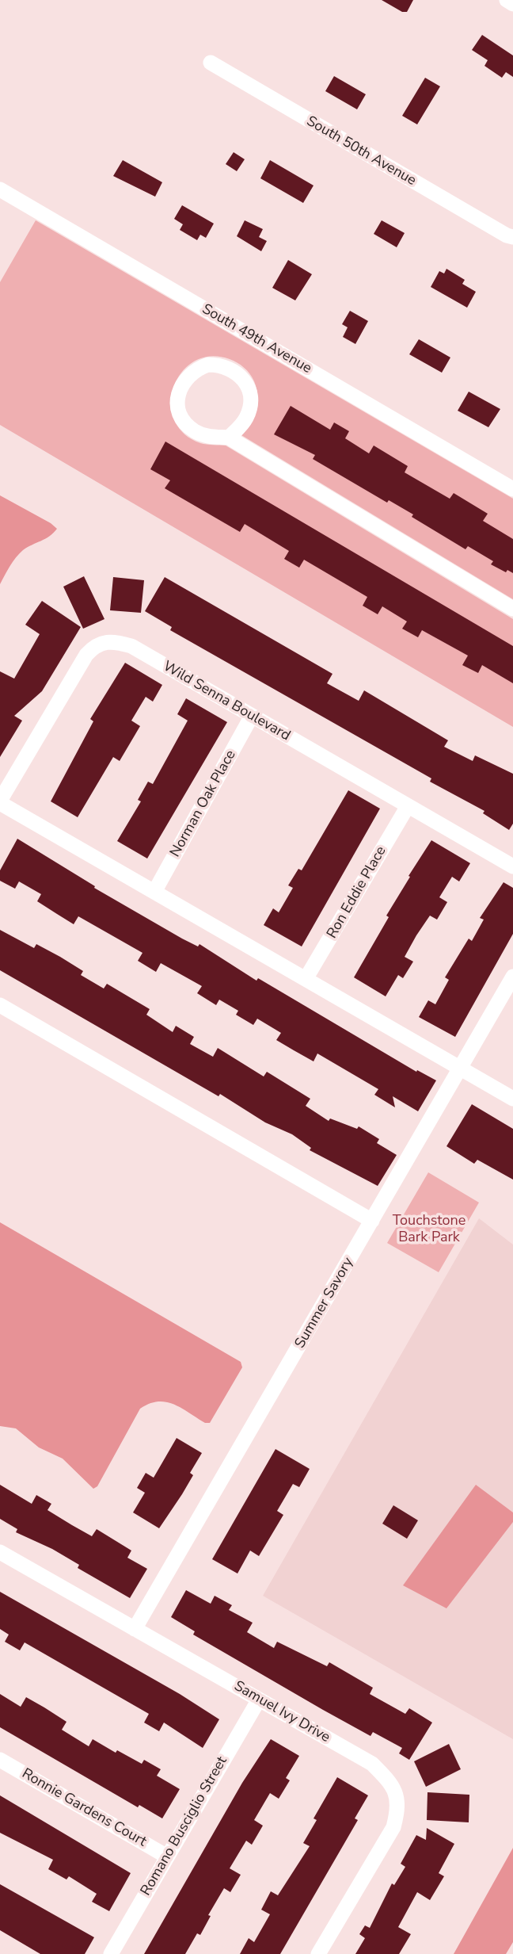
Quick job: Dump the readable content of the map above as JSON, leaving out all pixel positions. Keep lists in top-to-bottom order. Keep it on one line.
{"streets":{"street":["South 50th Avenue","South 49th Avenue","Wild Senna Boulevard","Norman Oak Place","Ron Eddie Place","Summer Savory","Samuel Ivy Drive","Ronnie Gardens Court","Romano Busciglio Street"]},"crossings":[["Wild Senna Boulevard","Norman Oak Place"],["Wild Senna Boulevard","Ron Eddie Place"],["Wild Senna Boulevard","Summer Savory"],["Summer Savory","Samuel Ivy Drive"],["Samuel Ivy Drive","Romano Busciglio Street"],["Ronnie Gardens Court","Romano Busciglio Street"]],"parks":["Touchstone Bark Park"]}
